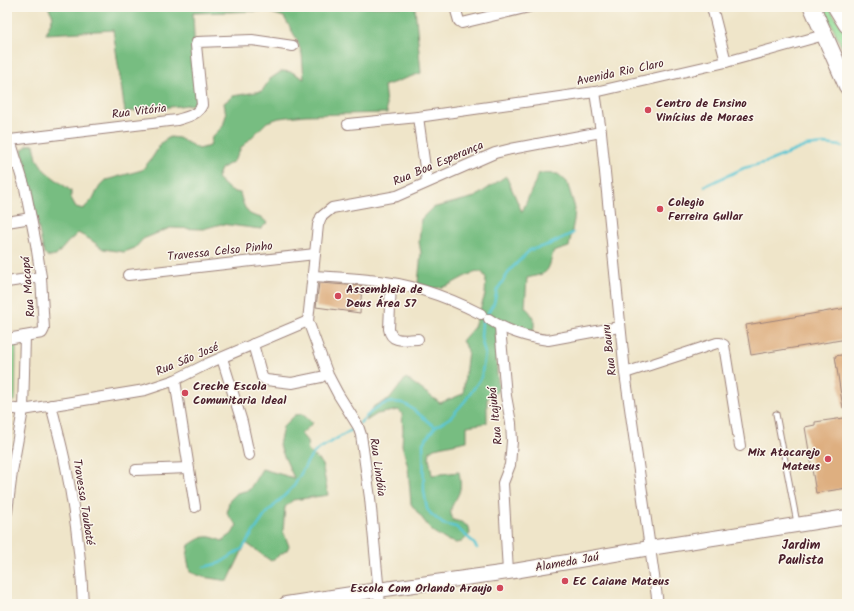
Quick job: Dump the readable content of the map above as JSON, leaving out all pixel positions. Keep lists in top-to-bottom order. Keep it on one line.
{"streets":{"main road":["Alameda Jaú"],"street":["Avenida Rio Claro","Rua Vitória","Rua Boa Esperança","Travessa Celso Pinho","Rua Macapá","Rua Bauru","Rua São José","Rua Itajubá","Rua Lindóia","Travessa Taubaté"]},"crossings":[["Avenida Rio Claro","Rua Bauru"],["Rua Boa Esperança","Travessa Celso Pinho"],["Rua Boa Esperança","Rua Bauru"],["Rua Boa Esperança","Rua São José"],["Rua Boa Esperança","Rua Lindóia"],["Rua Macapá","Rua São José"],["Rua Bauru","Alameda Jaú"],["Rua São José","Rua Lindóia"],["Rua São José","Travessa Taubaté"],["Rua Itajubá","Alameda Jaú"],["Rua Lindóia","Alameda Jaú"]],"districts":["Jardim Paulista"],"places":["Centro de Ensino Vinícius de Moraes","Colegio Ferreira Gullar","Assembleia de Deus Área 57","Creche Escola Comunitaria Ideal","Mix Atacarejo Mateus","EC Caiane Mateus","Escola Com Orlando Araujo"]}
